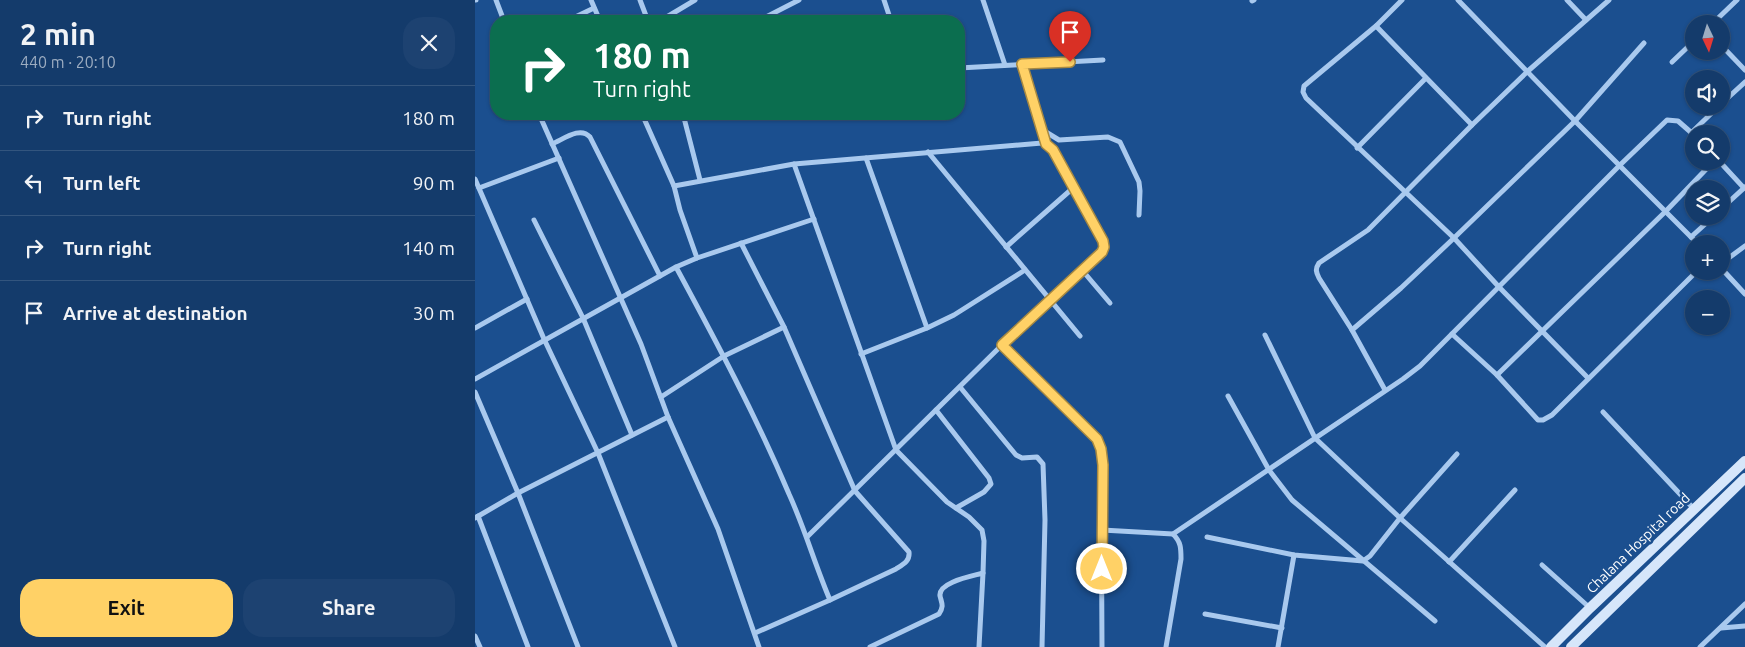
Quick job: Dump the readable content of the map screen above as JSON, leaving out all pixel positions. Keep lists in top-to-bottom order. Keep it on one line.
{"streets":{"street":["Chalana Hospital road"]},"north":"bottom","page":{"heading":["2 min","440 m · 20:10"],"map_buttons":["+","−"],"turn":["180 m","Turn right"],"list":[{"name":"Turn right","value":"180 m"},{"name":"Turn left","value":"90 m"},{"name":"Turn right","value":"140 m"},{"name":"Arrive at destination","value":"30 m"}],"buttons":["Exit","Share"]}}
